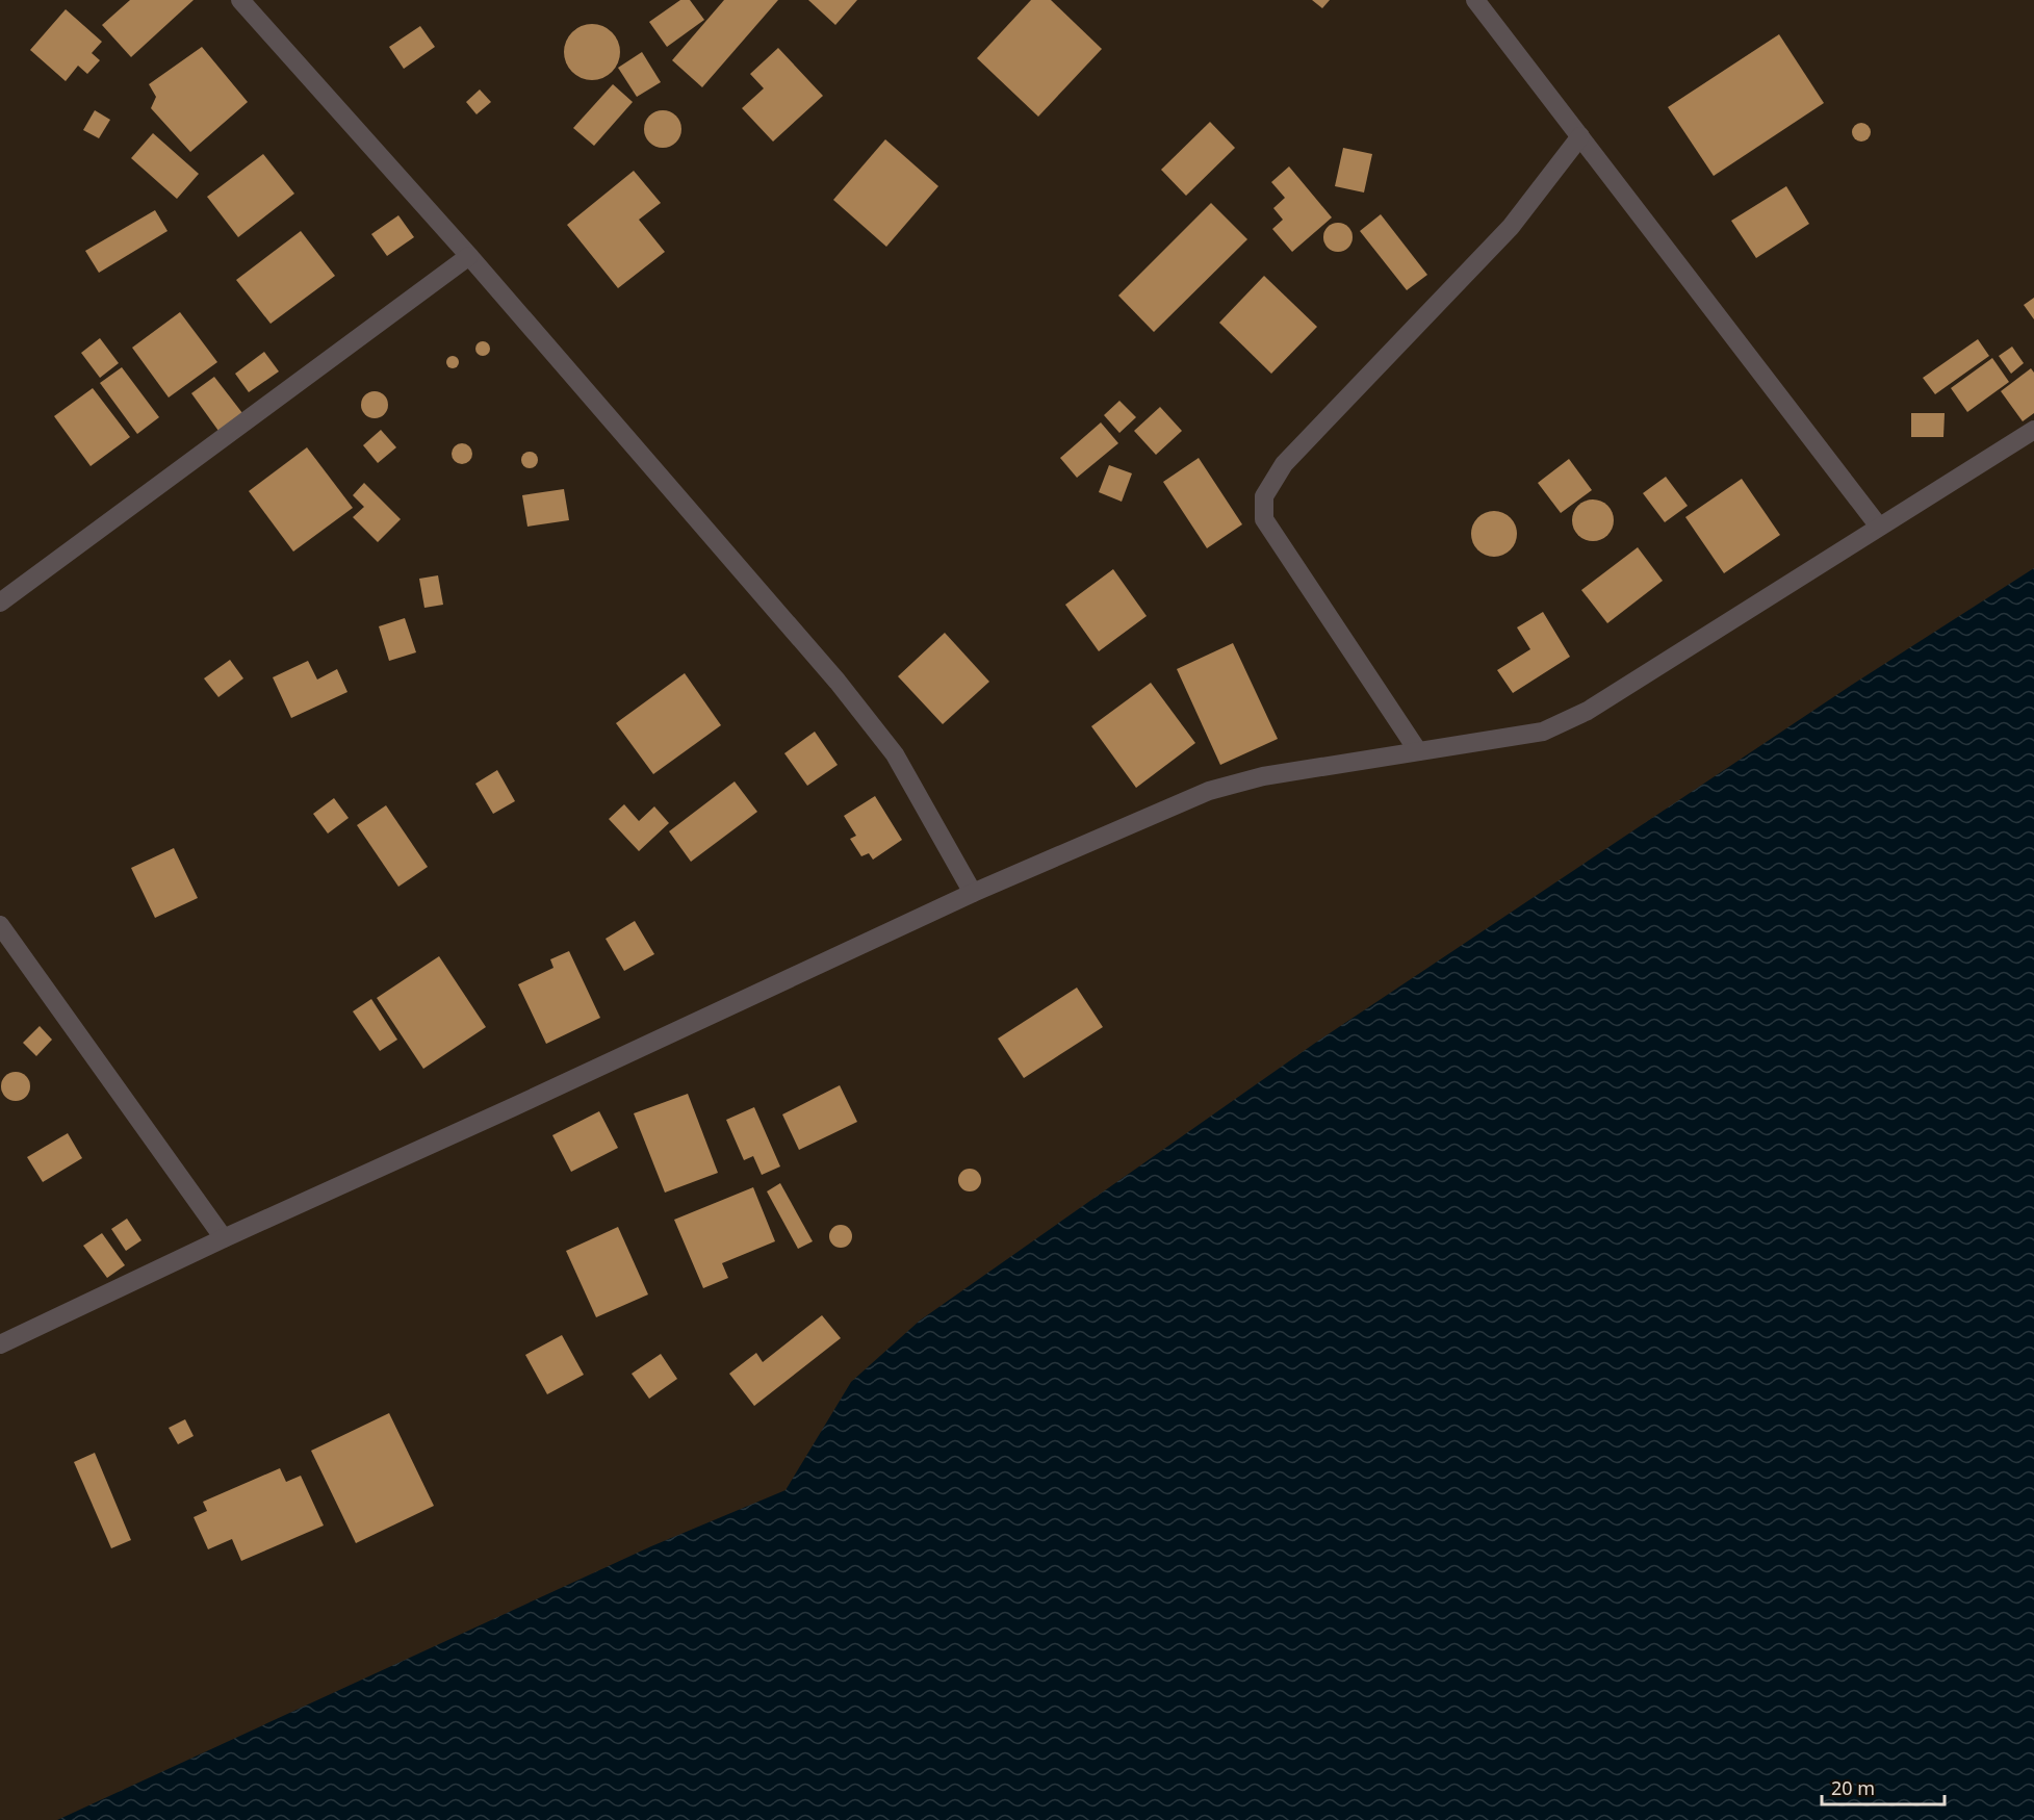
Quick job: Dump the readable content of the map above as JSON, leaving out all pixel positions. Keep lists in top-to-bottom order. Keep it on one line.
{"scale_bar":"20 m"}
